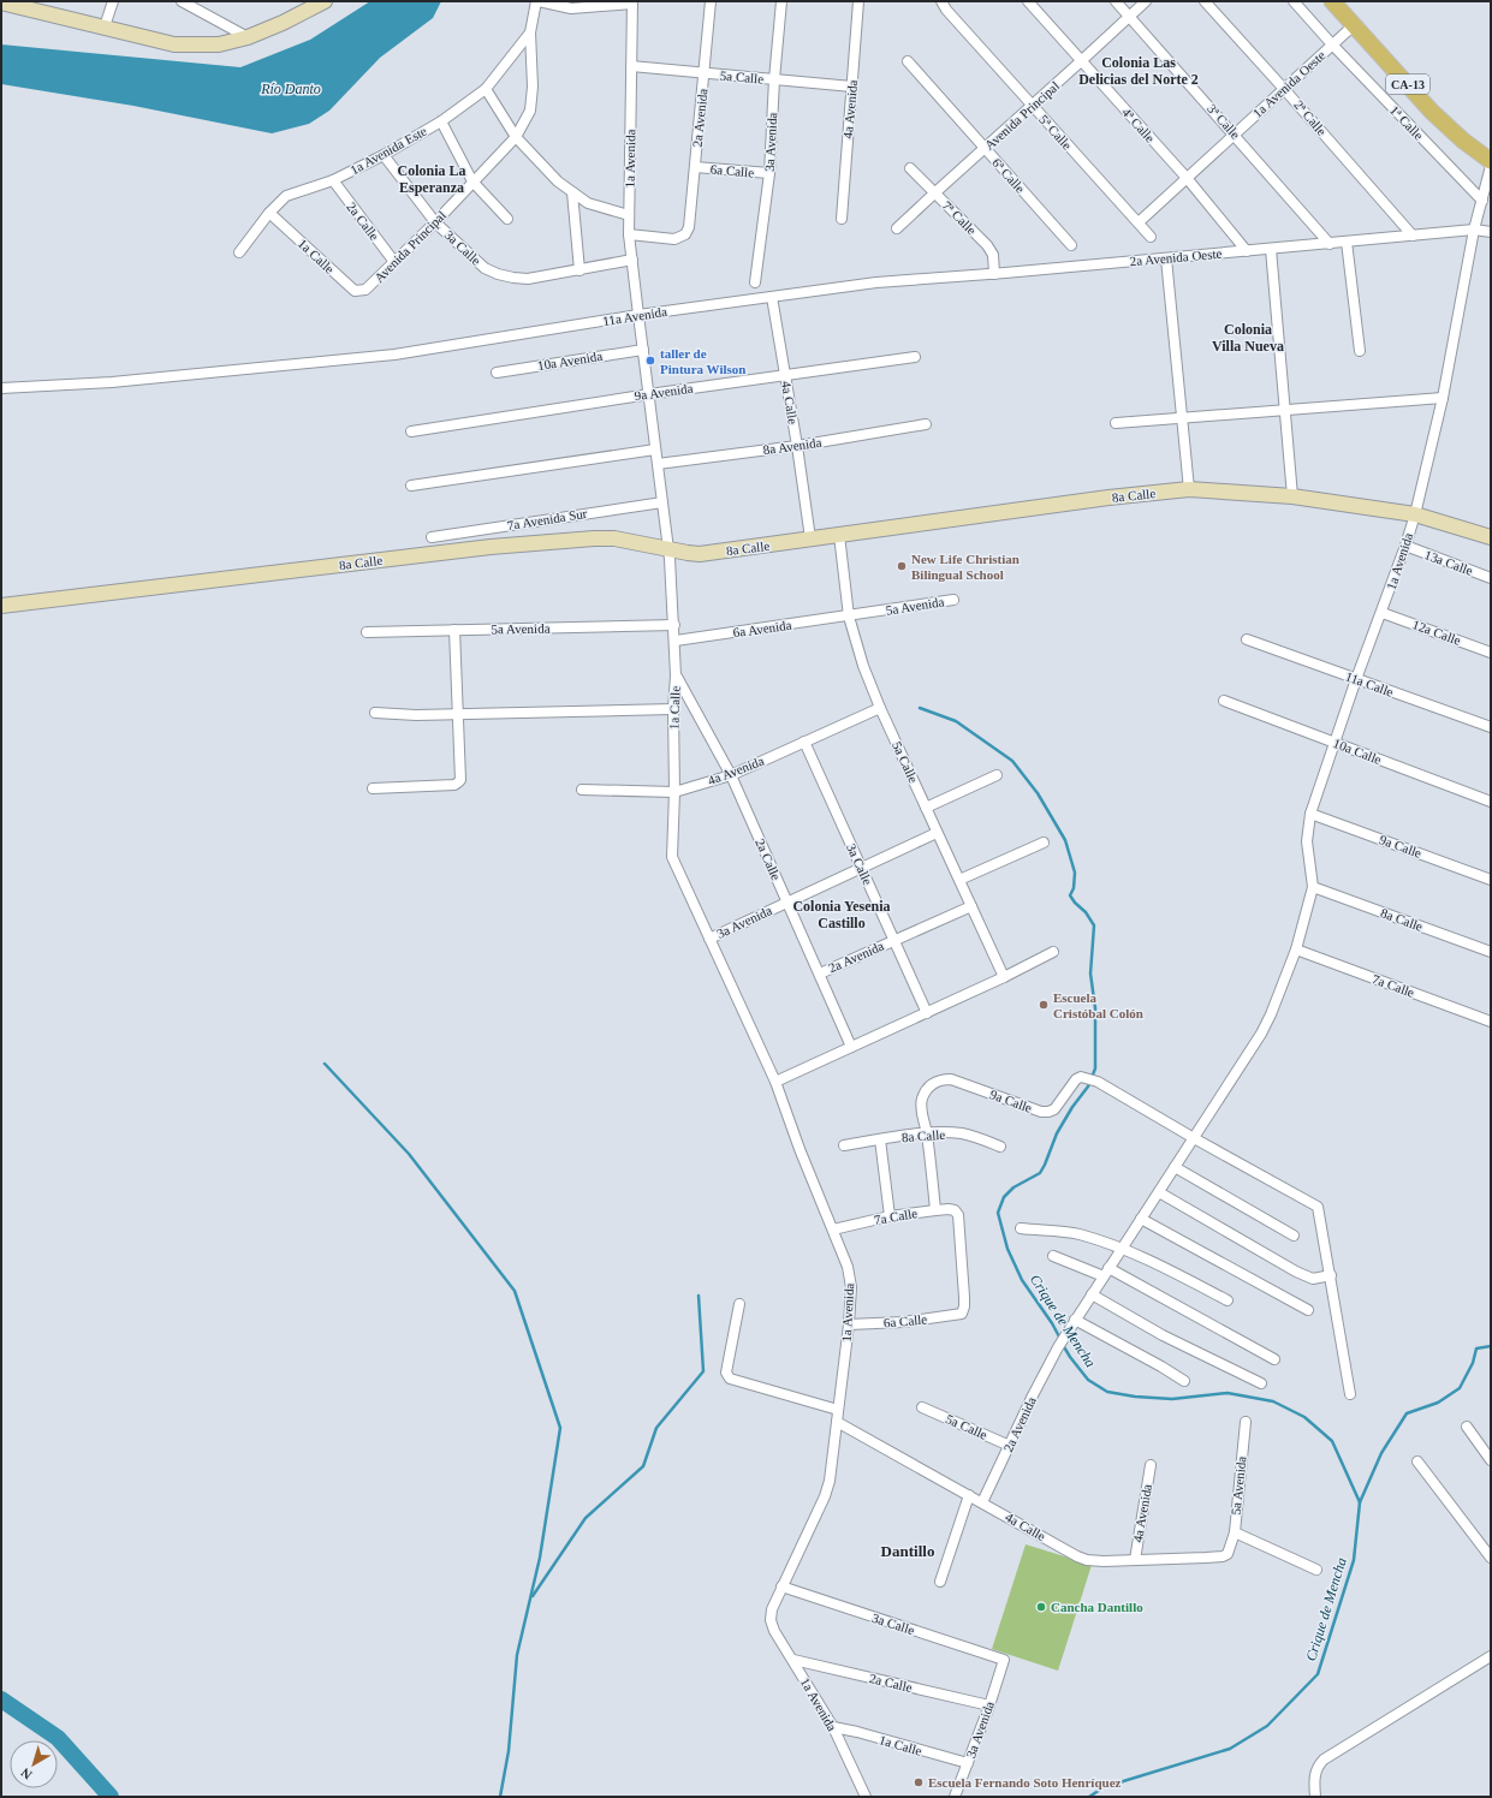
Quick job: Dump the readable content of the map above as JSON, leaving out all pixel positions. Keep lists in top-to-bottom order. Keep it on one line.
{"streets":{"main road":["CA-13"],"street":["5a Calle","1a Avenida Oeste","4a Avenida","Avenida Principal","2a Avenida","2ª Calle","3ª Calle","1ª Calle","4ª Calle","5ª Calle","3a Avenida","1a Avenida Este","1a Avenida","6a Calle","6ª Calle","7ª Calle","2a Calle","3a Calle","1a Calle","2a Avenida Oeste","11a Avenida","10a Avenida","9a Avenida","4a Calle","8a Avenida","8a Calle","7a Avenida Sur","13a Calle","5a Avenida","6a Avenida","12a Calle","11a Calle","10a Calle","9a Calle","7a Calle"]},"crossings":[["5a Calle","4a Avenida"],["5a Calle","2a Avenida"],["5a Calle","3a Avenida"],["5a Calle","1a Avenida"],["5a Calle","8a Calle"],["5a Calle","5a Avenida"],["5a Calle","6a Avenida"],["1a Avenida Oeste","CA-13"],["1a Avenida Oeste","2ª Calle"],["1a Avenida Oeste","3ª Calle"],["1a Avenida Oeste","1ª Calle"],["1a Avenida Oeste","4ª Calle"],["1a Avenida Oeste","5ª Calle"],["4a Avenida","2a Calle"],["4a Avenida","3a Calle"],["4a Avenida","1a Calle"],["4a Avenida","4a Calle"],["Avenida Principal","3ª Calle"],["Avenida Principal","4ª Calle"],["Avenida Principal","5ª Calle"],["Avenida Principal","1a Avenida Este"],["Avenida Principal","6ª Calle"],["Avenida Principal","7ª Calle"],["Avenida Principal","2a Calle"],["Avenida Principal","3a Calle"],["Avenida Principal","1a Calle"],["2a Avenida","1a Avenida"],["2a Avenida","6a Calle"],["2a Avenida","2a Calle"],["2a Avenida","3a Calle"],["2a Avenida","4a Calle"],["2a Avenida","9a Calle"],["2ª Calle","2a Avenida Oeste"],["3ª Calle","2a Avenida Oeste"],["1ª Calle","1a Avenida"],["4ª Calle","2a Avenida Oeste"],["3a Avenida","6a Calle"],["3a Avenida","2a Calle"],["3a Avenida","3a Calle"],["3a Avenida","1a Calle"],["1a Avenida Este","2a Calle"],["1a Avenida Este","3a Calle"],["1a Avenida Este","1a Calle"],["1a Avenida","6a Calle"],["1a Avenida","2a Calle"],["1a Avenida","3a Calle"],["1a Avenida","1a Calle"],["1a Avenida","2a Avenida Oeste"],["1a Avenida","11a Avenida"],["1a Avenida","4a Calle"],["1a Avenida","8a Calle"],["1a Avenida","13a Calle"],["1a Avenida","12a Calle"],["1a Avenida","11a Calle"],["1a Avenida","10a Calle"],["1a Avenida","9a Calle"],["1a Avenida","7a Calle"],["6a Calle","7a Calle"],["7ª Calle","2a Avenida Oeste"],["2a Calle","1a Calle"],["1a Calle","11a Avenida"],["1a Calle","10a Avenida"],["1a Calle","9a Avenida"],["1a Calle","8a Avenida"],["1a Calle","8a Calle"],["1a Calle","7a Avenida Sur"],["1a Calle","5a Avenida"],["1a Calle","6a Avenida"],["2a Avenida Oeste","11a Avenida"],["11a Avenida","4a Calle"],["9a Avenida","4a Calle"],["4a Calle","8a Avenida"],["4a Calle","8a Calle"],["4a Calle","5a Avenida"],["8a Calle","9a Calle"],["5a Avenida","6a Avenida"]],"districts":["Colonia Las Delicias del Norte 2","Colonia La Esperanza","Colonia Villa Nueva","Colonia Yesenia Castillo","Dantillo"],"water":["Río Danto","Crique de Mencha"],"places":["taller de Pintura Wilson","New Life Christian Bilingual School","Escuela Cristóbal Colón","Cancha Dantillo","Escuela Fernando Soto Henríquez"],"north":"bottom left"}
